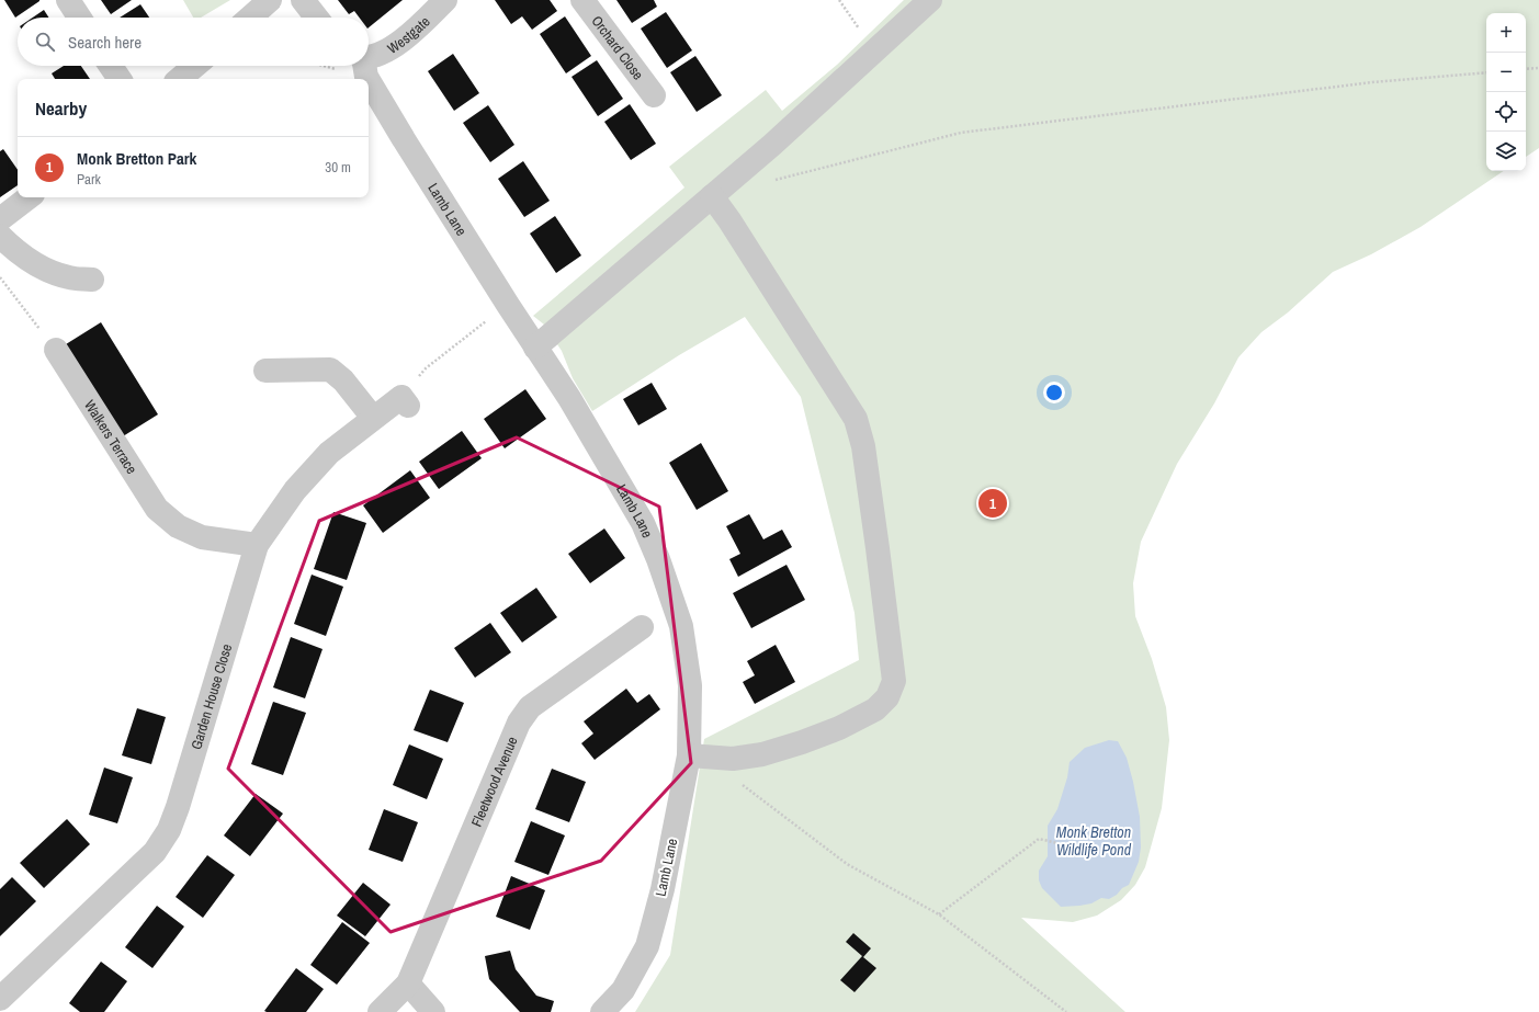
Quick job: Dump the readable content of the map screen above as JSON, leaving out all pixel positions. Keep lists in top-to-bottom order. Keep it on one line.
{"streets":{"street":["Westgate","Orchard Close","Lamb Lane","Walkers Terrace","Garden House Close","Fleetwood Avenue"]},"crossings":[["Walkers Terrace","Garden House Close"]],"water":["Monk Bretton Wildlife Pond"],"page":{"map_buttons":["+","−"],"search":"Search here","heading":"Nearby","list":[{"mark":"1","name":"Monk Bretton Park","note":"Park","value":"30 m"}],"pins":"1"}}
